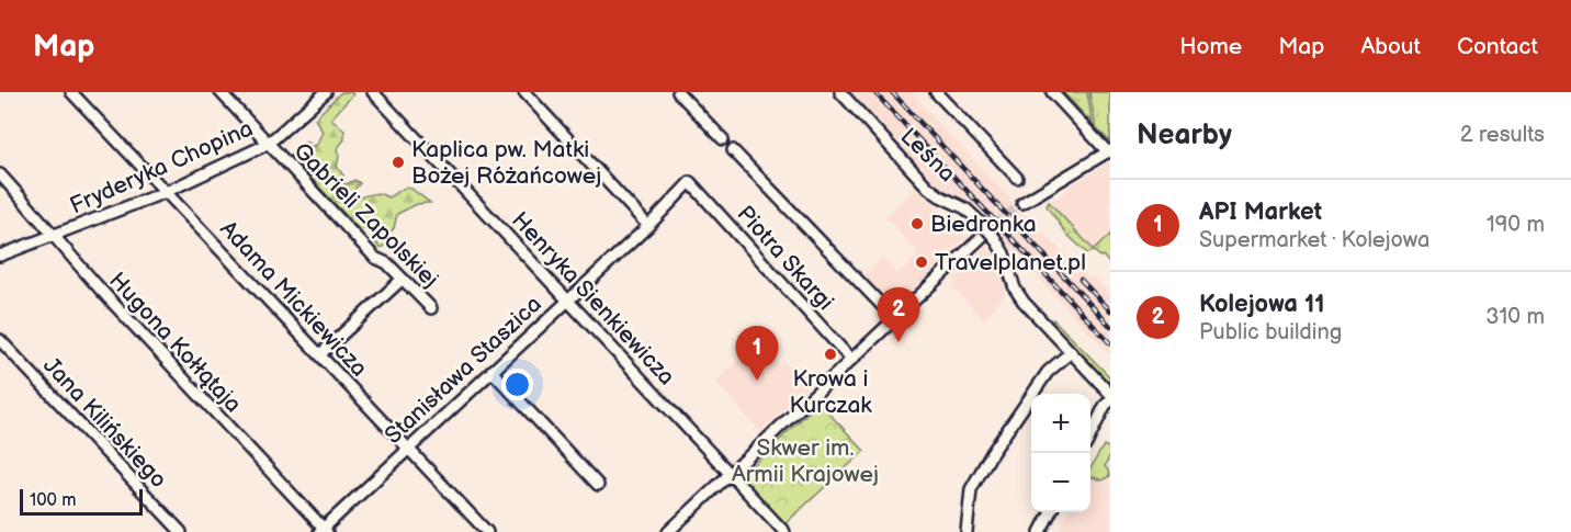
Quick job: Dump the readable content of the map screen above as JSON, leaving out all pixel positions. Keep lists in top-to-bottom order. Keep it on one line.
{"streets":{"street":["Leśna","Fryderyka Chopina","Gabrieli Zapolskiej","Piotra Skargi","Adama Mickiewicza","Henryka Sienkiewicza","Hugona Kołłątaja","Stanisława Staszica","Jana Kilińskiego"]},"crossings":[["Fryderyka Chopina","Gabrieli Zapolskiej"],["Fryderyka Chopina","Adama Mickiewicza"],["Fryderyka Chopina","Hugona Kołłątaja"],["Piotra Skargi","Stanisława Staszica"],["Adama Mickiewicza","Stanisława Staszica"],["Henryka Sienkiewicza","Stanisława Staszica"],["Hugona Kołłątaja","Stanisława Staszica"]],"parks":["Skwer im. Armii Krajowej"],"places":["Kaplica pw. Matki Bożej Różańcowej","Biedronka","Travelplanet.pl","Krowa i Kurczak"],"scale_bar":"100 m","page":{"header":"Map","nav":["Home","Map","About","Contact"],"heading":["Nearby","2 results"],"list":[{"mark":"1","name":"API Market","note":"Supermarket · Kolejowa","value":"190 m"},{"mark":"2","name":"Kolejowa 11","note":"Public building","value":"310 m"}],"pins":["2","1"],"map_buttons":["+","−"],"scale":"100 m"}}
